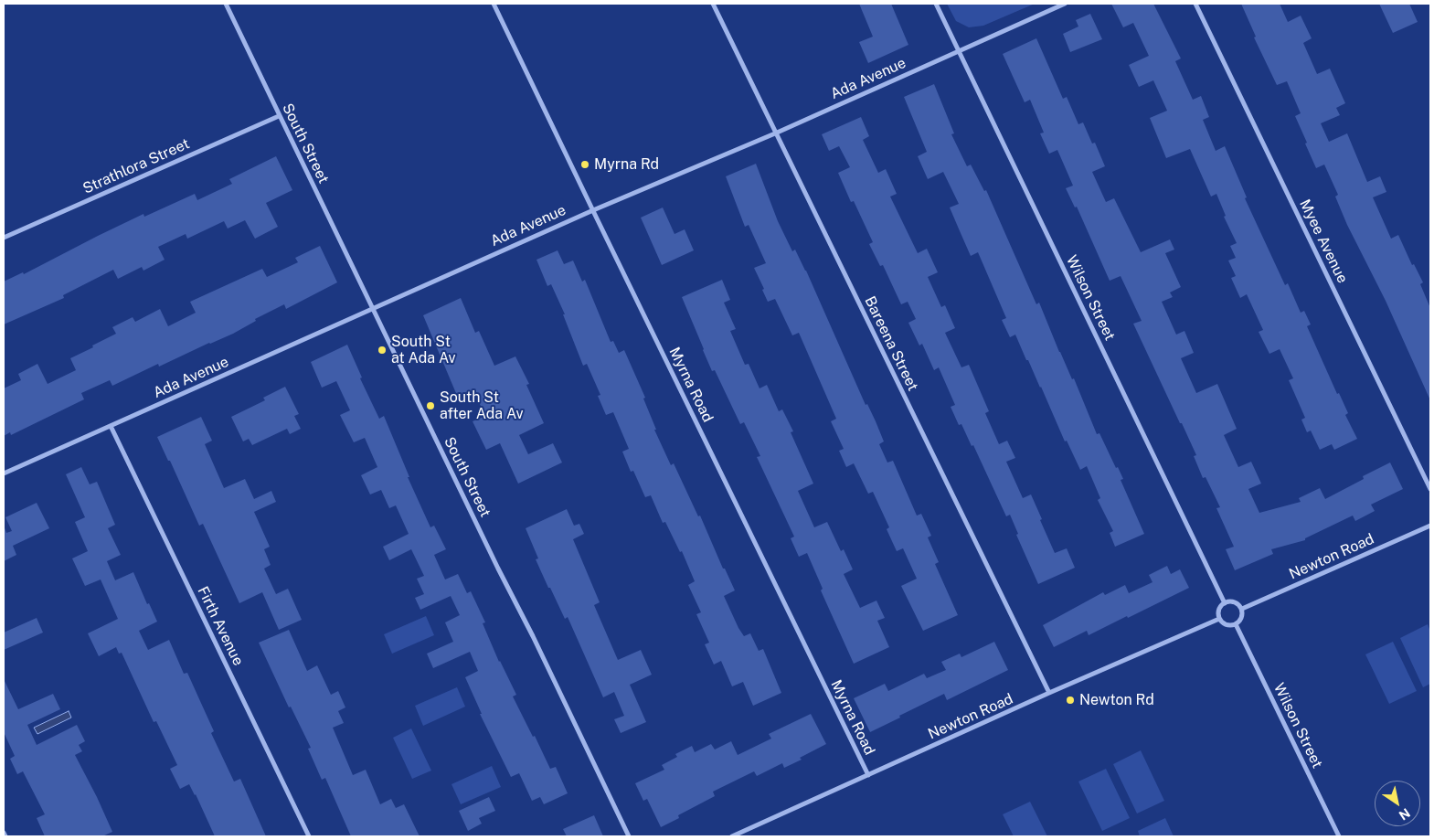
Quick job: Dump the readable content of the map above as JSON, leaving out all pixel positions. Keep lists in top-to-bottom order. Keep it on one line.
{"streets":{"street":["Ada Avenue","South Street","Strathlora Street","Myee Avenue","Wilson Street","Bareena Street","Myrna Road","Newton Road","Firth Avenue"]},"crossings":[["Ada Avenue","South Street"],["Ada Avenue","Wilson Street"],["Ada Avenue","Bareena Street"],["Ada Avenue","Myrna Road"],["Ada Avenue","Firth Avenue"],["South Street","Strathlora Street"],["Wilson Street","Newton Road"],["Bareena Street","Newton Road"],["Myrna Road","Newton Road"]],"places":["Myrna Rd","South St at Ada Av","South St after Ada Av","Newton Rd"],"north":"bottom right"}
